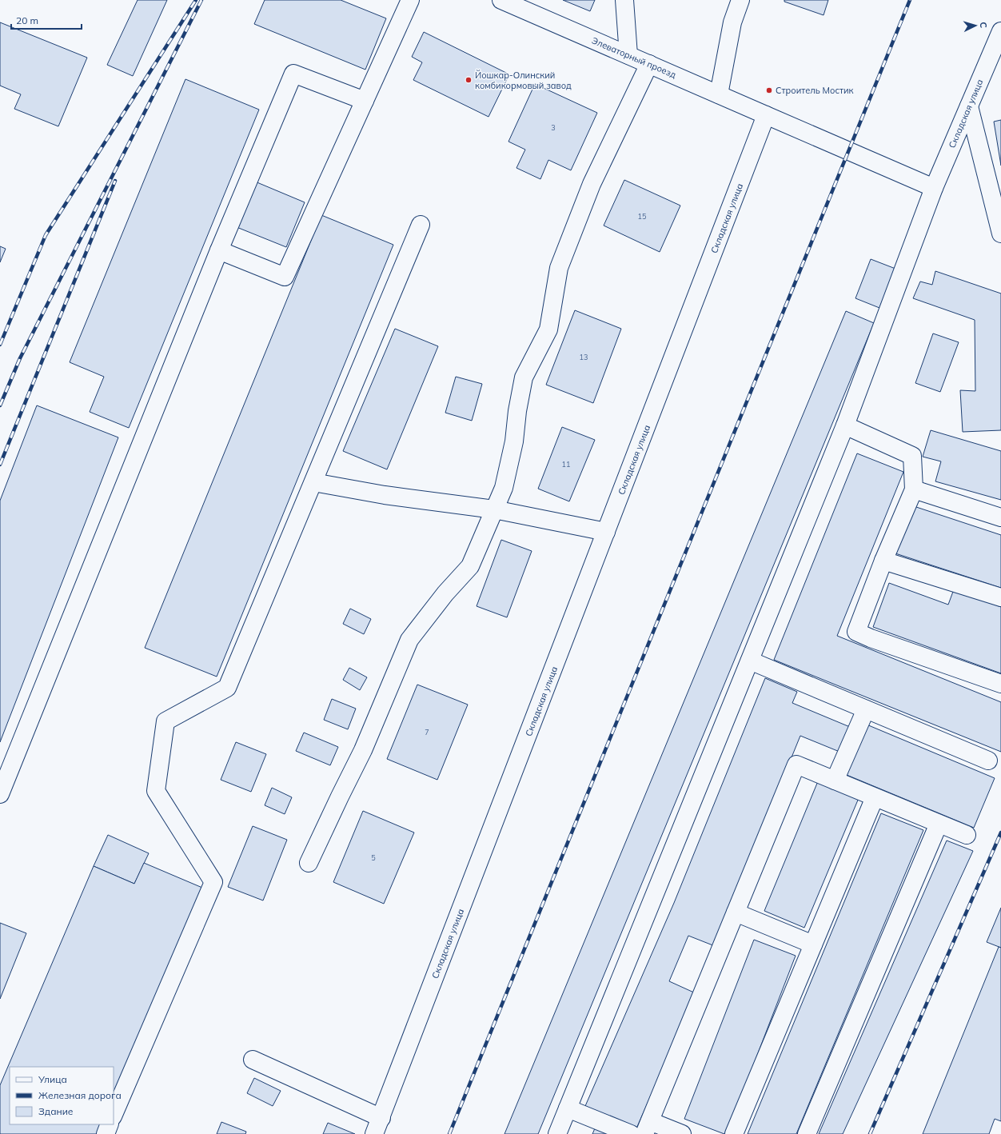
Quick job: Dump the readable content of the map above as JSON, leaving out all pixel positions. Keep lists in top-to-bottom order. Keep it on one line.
{"streets":{"street":["Элеваторный проезд","Складская улица"]},"crossings":[["Элеваторный проезд","Складская улица"]],"places":["Йошкар-Олинский комбикормовый завод","Строитель Мостик"],"house_numbers":["3","15","13","11","7","5"],"legend":["Улица","Железная дорога","Здание"],"scale_bar":"20 m","north":"right"}
